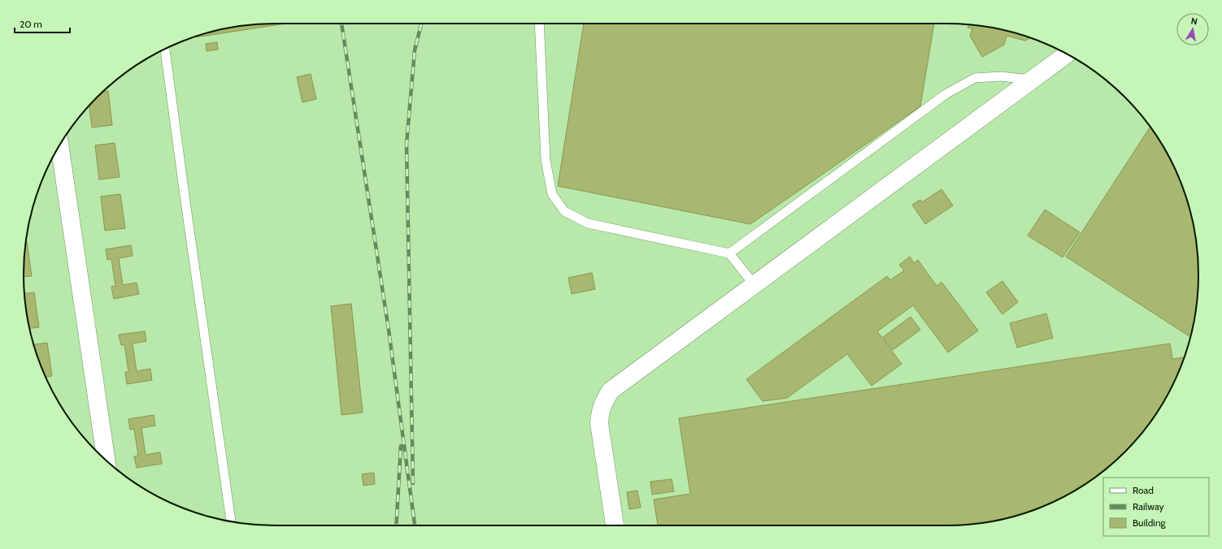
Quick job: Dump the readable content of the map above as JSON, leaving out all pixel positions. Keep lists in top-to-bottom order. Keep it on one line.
{"legend":["Road","Railway","Building"],"scale_bar":"20 m","north":"top"}
